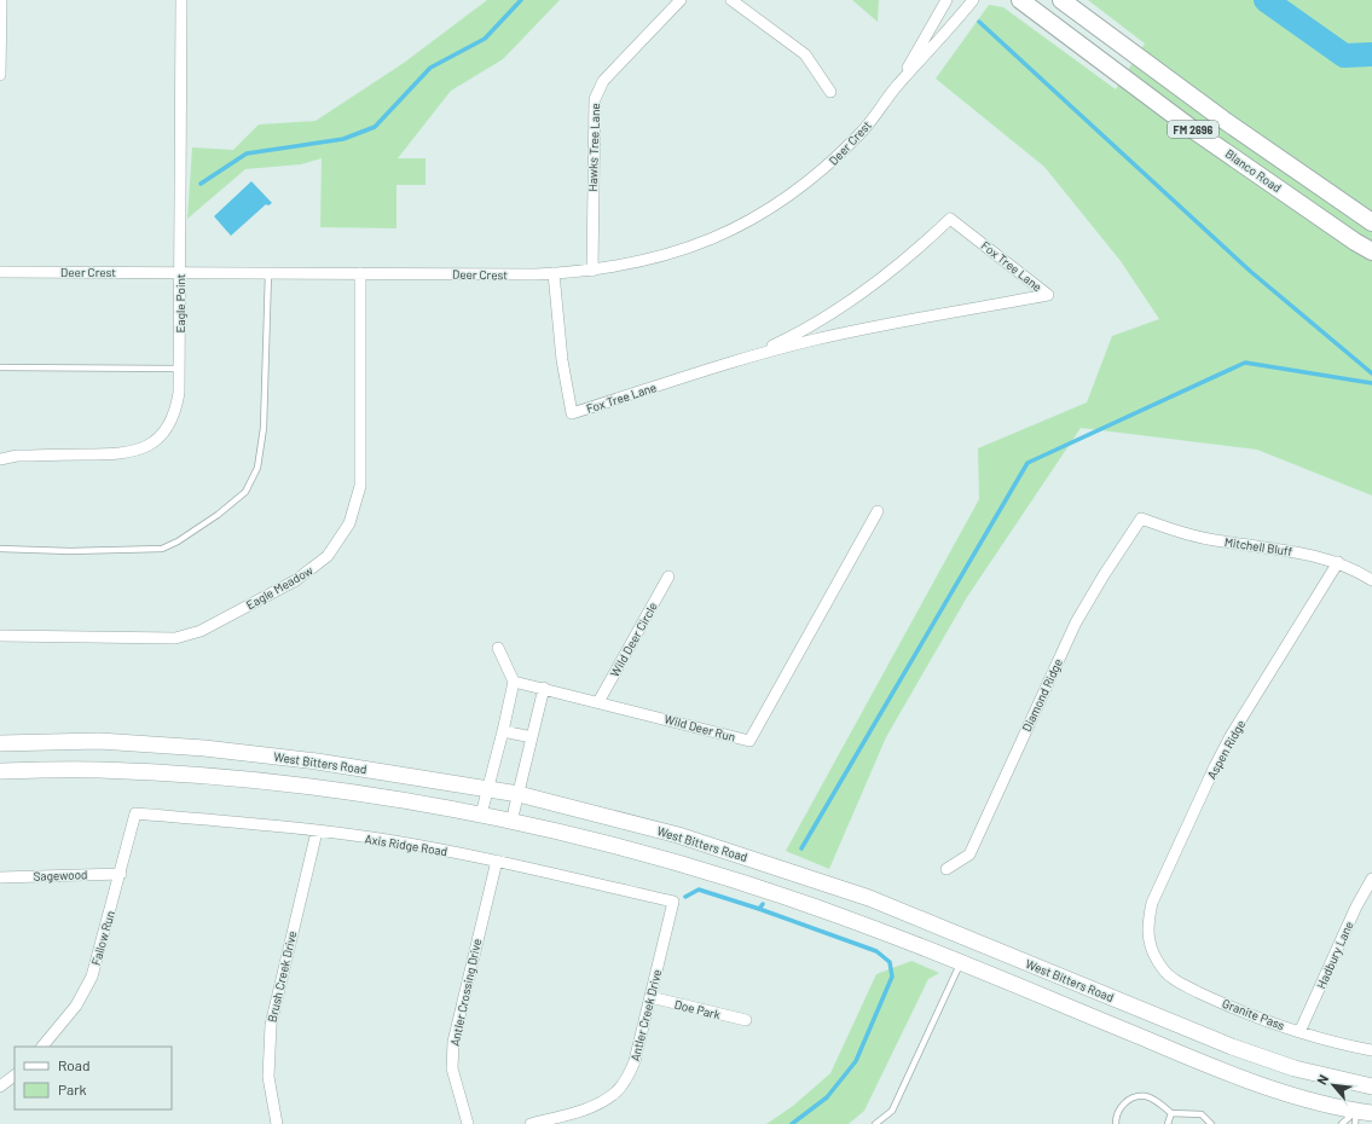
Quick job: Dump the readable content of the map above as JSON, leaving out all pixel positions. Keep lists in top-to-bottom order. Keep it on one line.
{"streets":{"main road":["FM 2696","Blanco Road","West Bitters Road"],"street":["Deer Crest","Hawks Tree Lane","Fox Tree Lane","Eagle Point","Mitchell Bluff","Eagle Meadow","Wild Deer Circle","Diamond Ridge","Wild Deer Run","Aspen Ridge","Axis Ridge Road","Sagewood","Fallow Run","Hadbury Lane","Brush Creek Drive","Antler Crossing Drive","Doe Park","Granite Pass","Antler Creek Drive"]},"crossings":[["Deer Crest","Hawks Tree Lane"],["Deer Crest","Fox Tree Lane"],["Deer Crest","Eagle Point"],["Deer Crest","Eagle Meadow"],["Mitchell Bluff","Diamond Ridge"],["Mitchell Bluff","Aspen Ridge"],["Wild Deer Circle","Wild Deer Run"],["Aspen Ridge","Granite Pass"],["Axis Ridge Road","Fallow Run"],["Axis Ridge Road","Brush Creek Drive"],["Axis Ridge Road","Antler Crossing Drive"],["Axis Ridge Road","Antler Creek Drive"],["Sagewood","Fallow Run"],["Hadbury Lane","Granite Pass"],["Doe Park","Antler Creek Drive"]],"legend":["Road","Park"],"north":"top left"}
